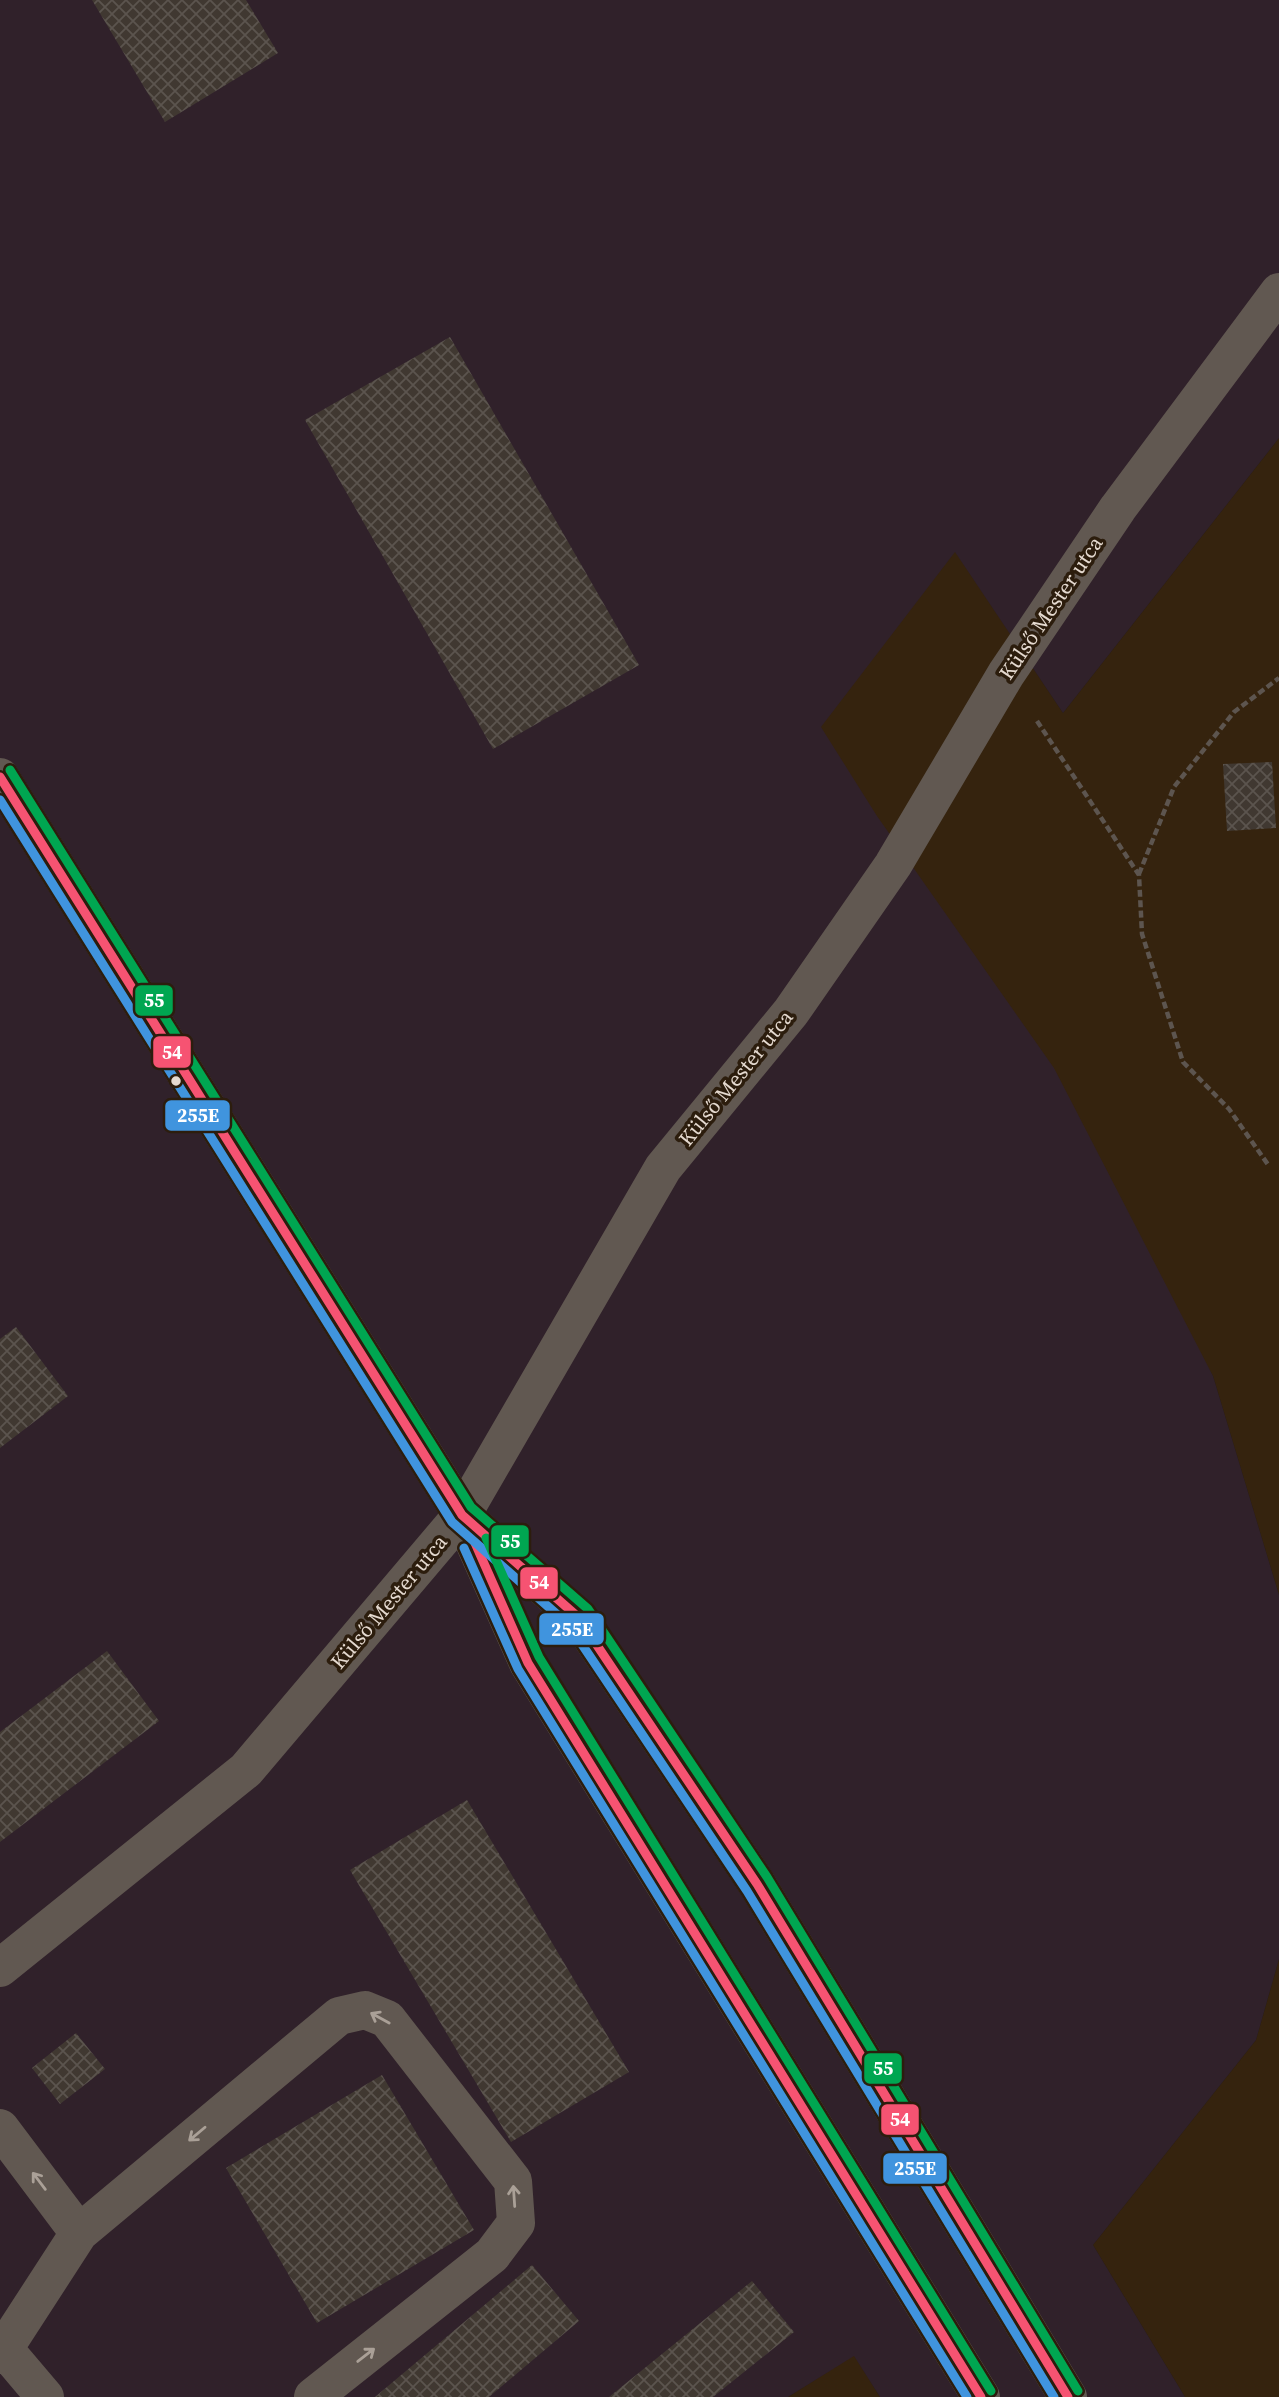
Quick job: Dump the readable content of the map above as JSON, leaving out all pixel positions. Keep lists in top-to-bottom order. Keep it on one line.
{"streets":{"street":["Külső Mester utca"]},"lines":["transit line 55","transit line 54","transit line 255E"]}
